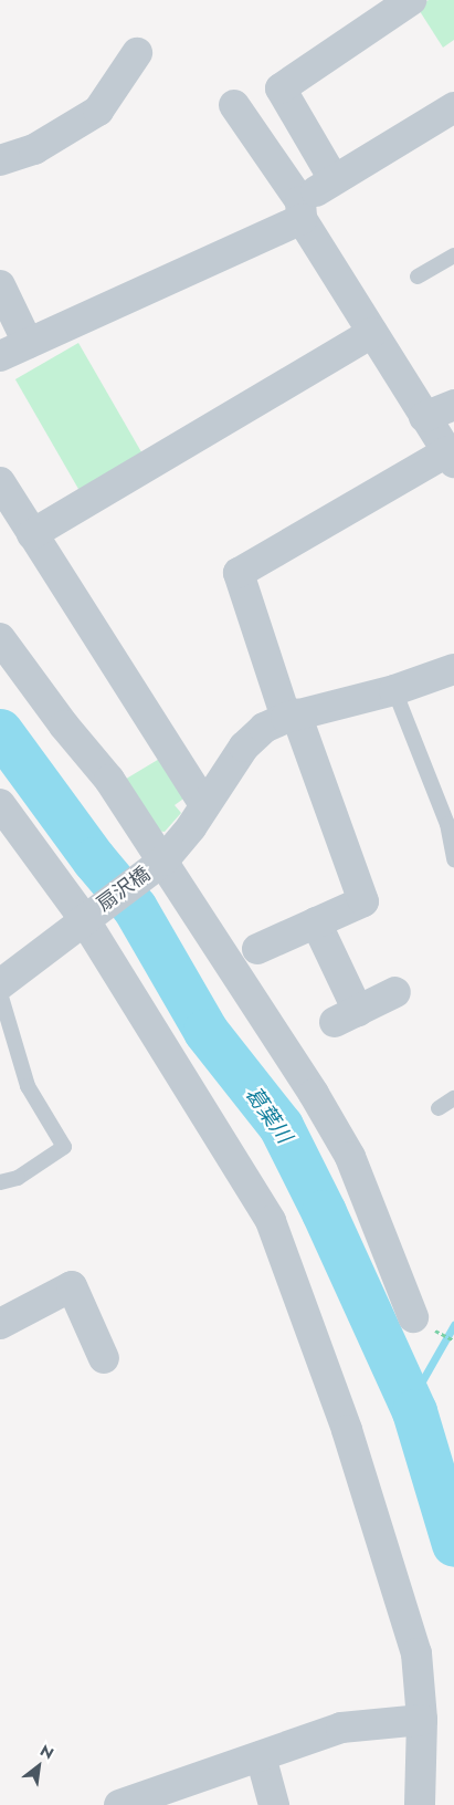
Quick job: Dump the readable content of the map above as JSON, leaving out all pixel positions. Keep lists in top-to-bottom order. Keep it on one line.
{"streets":{"street":["扇沢橋"]},"water":["葛葉川"],"north":"top right"}
